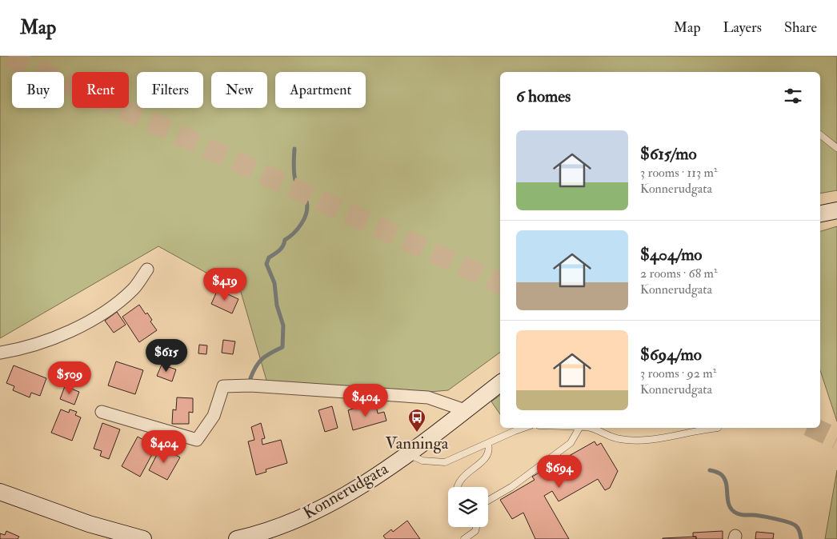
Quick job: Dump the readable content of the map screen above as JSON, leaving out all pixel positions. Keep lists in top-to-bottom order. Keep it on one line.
{"streets":{"main road":["Konnerudgata"]},"places":{"bus stop":["Vanninga"]},"page":{"header":"Map","nav":["Map","Layers","Share"],"chip":["Buy","Rent","Filters","New","Apartment"],"heading":"6 homes","list":[{"name":"$615/mo","note":"3 rooms · 113 m² · Konnerudgata"},{"name":"$404/mo","note":"2 rooms · 68 m² · Konnerudgata"},{"name":"$694/mo","note":"3 rooms · 92 m² · Konnerudgata"}],"price":["$419","$615","$509","$404","$404","$694"]}}
